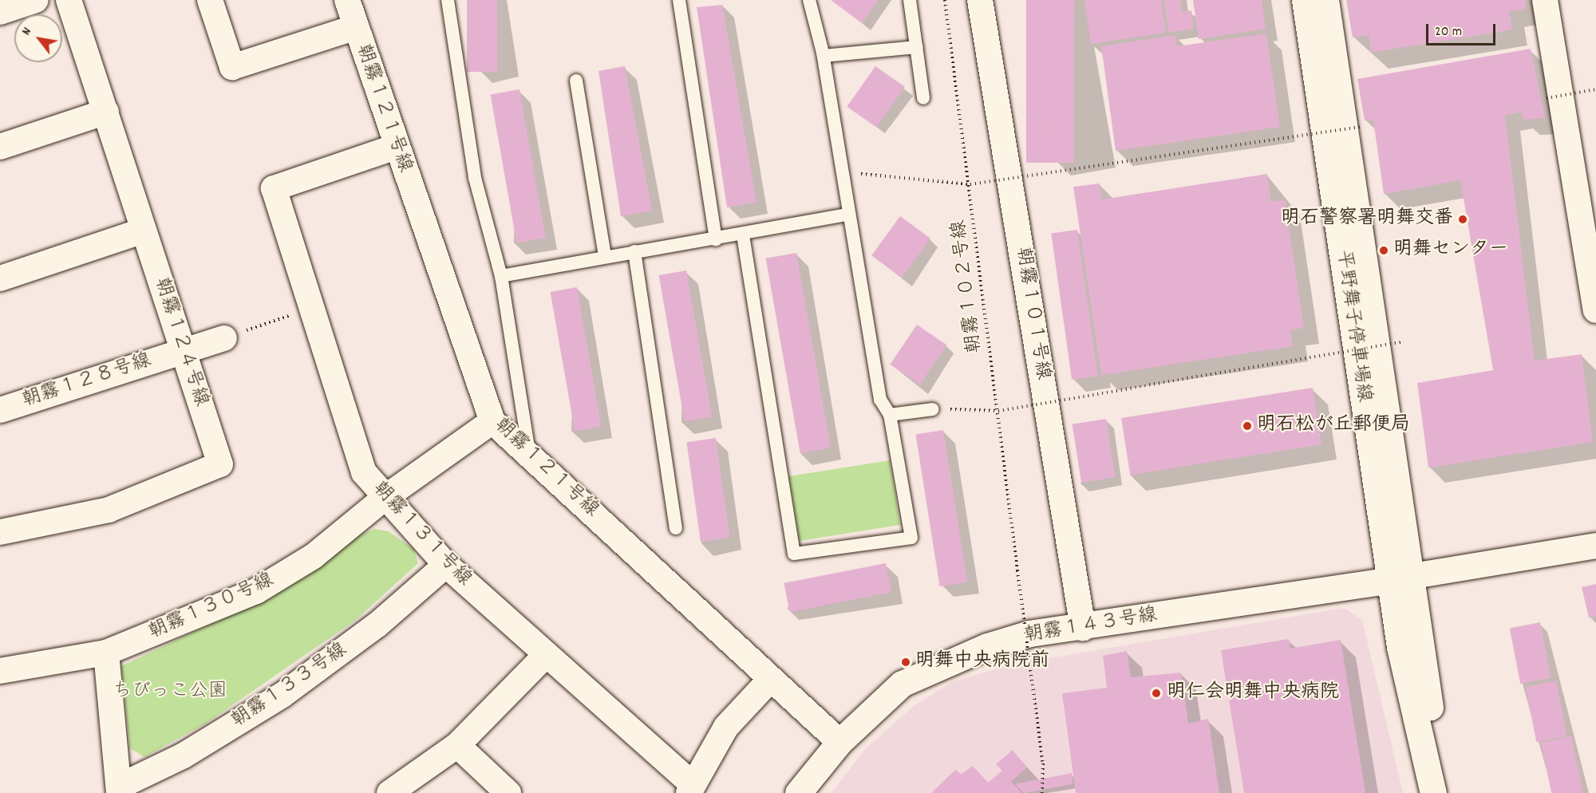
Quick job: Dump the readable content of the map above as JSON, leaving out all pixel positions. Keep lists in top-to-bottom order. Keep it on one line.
{"streets":{"main road":["平野舞子停車場線","朝霧１４３号線"],"street":["朝霧１２１号線","朝霧１０１号線","朝霧１２４号線","朝霧１２８号線","朝霧１３１号線","朝霧１３０号線","朝霧１３３号線"],"path":["朝霧１０２号線"]},"crossings":[["朝霧１２１号線","朝霧１３１号線"],["朝霧１２１号線","朝霧１３０号線"],["朝霧１２１号線","朝霧１４３号線"],["朝霧１０１号線","朝霧１４３号線"],["平野舞子停車場線","朝霧１４３号線"],["朝霧１２４号線","朝霧１２８号線"],["朝霧１３１号線","朝霧１３０号線"],["朝霧１３１号線","朝霧１３３号線"]],"parks":["ちびっこ公園"],"places":["明石警察署明舞交番","明舞センター","明石松が丘郵便局","明舞中央病院前","明仁会明舞中央病院"],"scale_bar":"20 m","north":"top left"}
